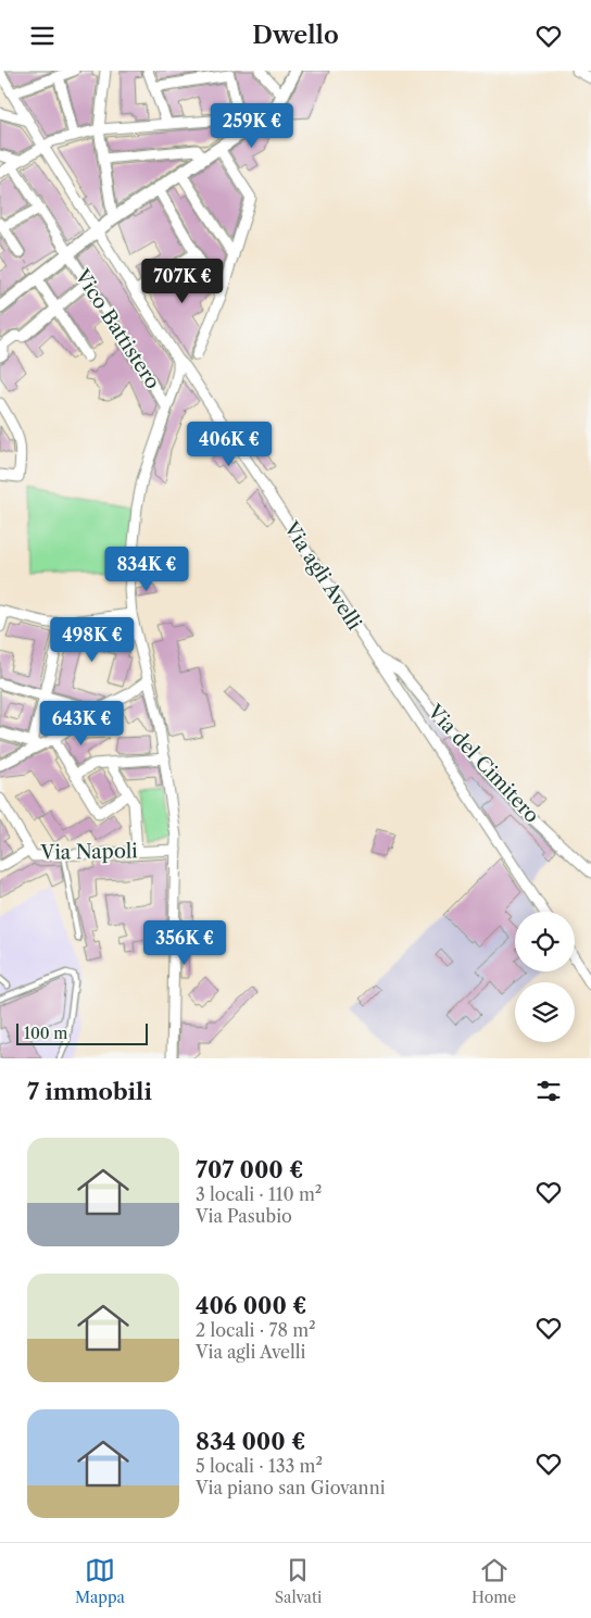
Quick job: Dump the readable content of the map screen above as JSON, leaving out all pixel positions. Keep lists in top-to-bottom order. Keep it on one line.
{"streets":{"street":["Vico Battistero","Via agli Avelli","Via del Cimitero","Via Napoli"]},"crossings":[["Via agli Avelli","Via del Cimitero"]],"scale_bar":"100 m","page":{"header":"Dwello","price":["259K €","707K €","406K €","834K €","498K €","643K €","356K €"],"scale":"100 m","heading":"7 immobili","list":[{"name":"707 000 €","note":"3 locali · 110 m² · Via Pasubio"},{"name":"406 000 €","note":"2 locali · 78 m² · Via agli Avelli"},{"name":"834 000 €","note":"5 locali · 133 m² · Via piano san Giovanni"}],"tabs":["Mappa","Salvati","Home"]}}
